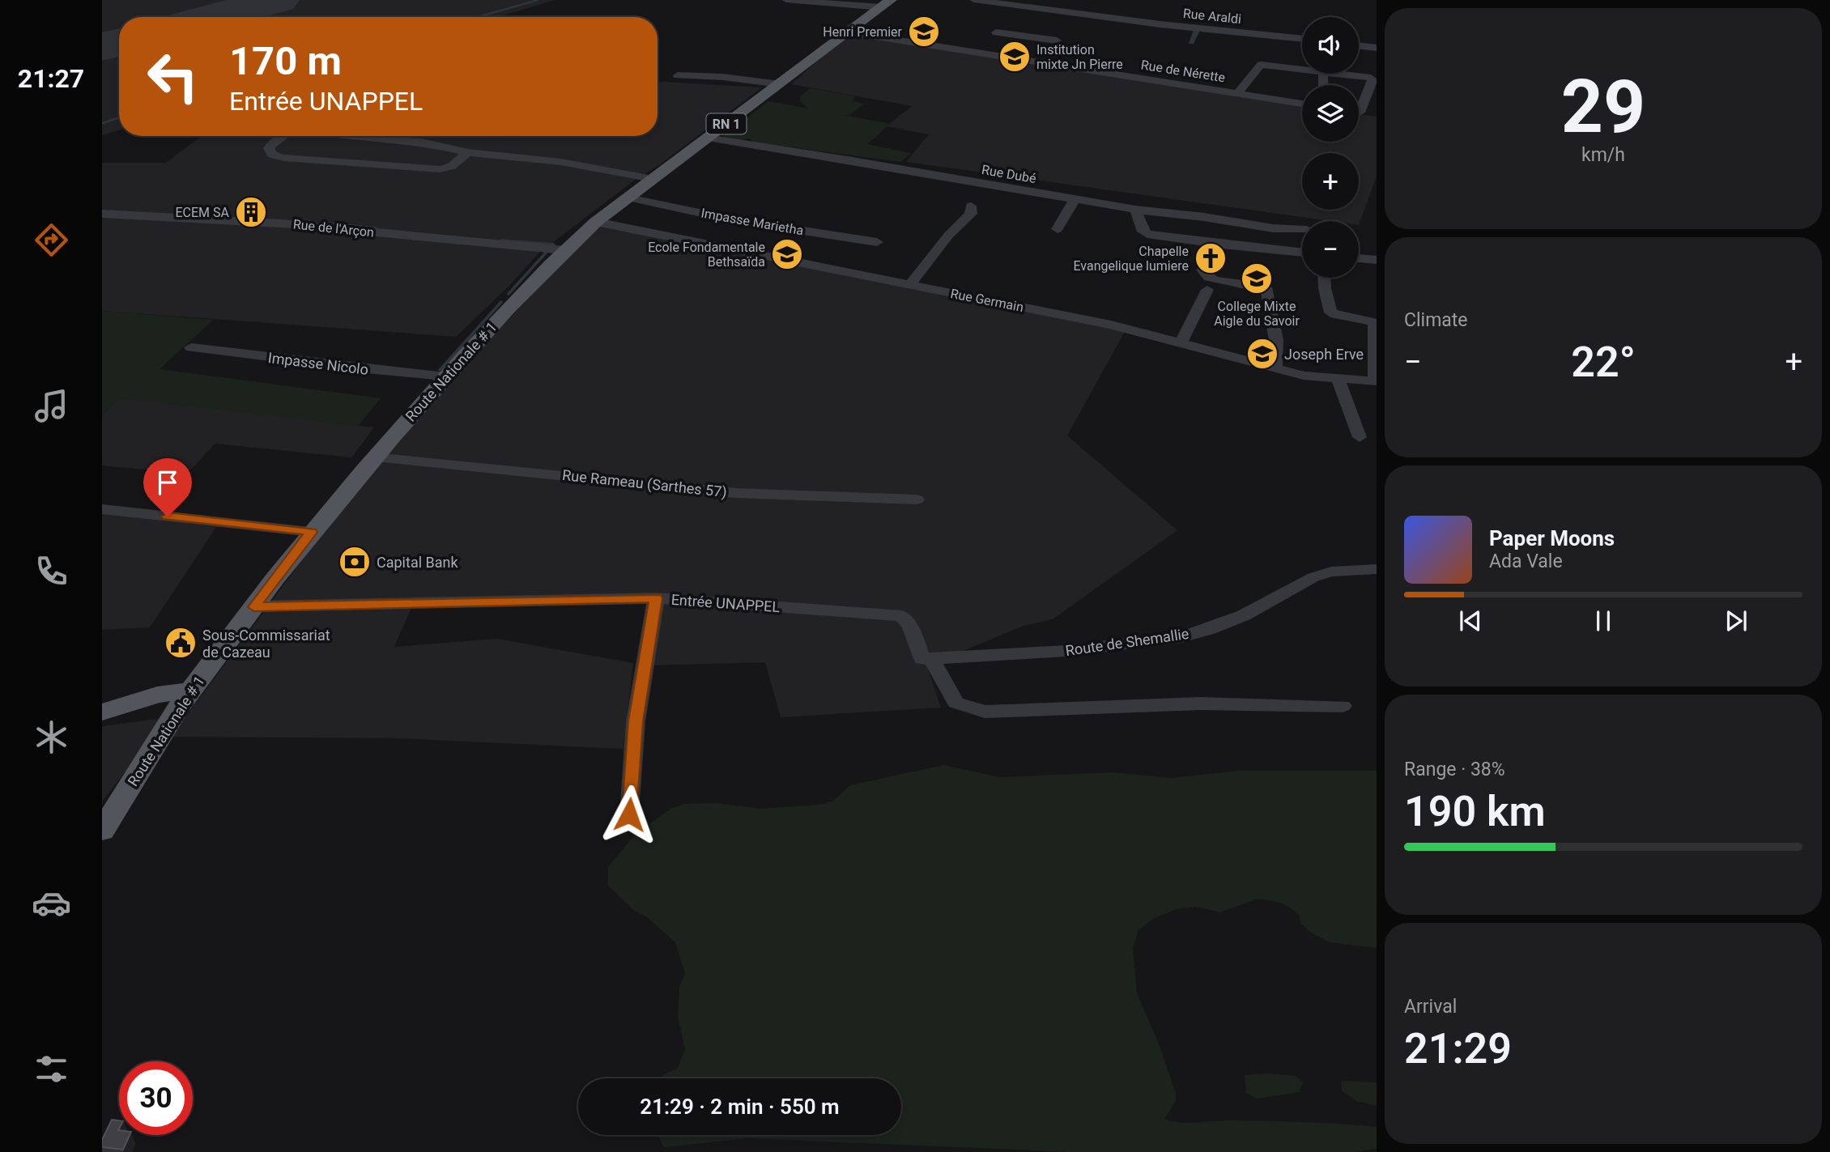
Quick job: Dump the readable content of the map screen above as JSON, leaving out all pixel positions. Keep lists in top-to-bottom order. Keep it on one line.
{"streets":{"main road":["RN 1","Route Nationale # 1"],"street":["Rue Araldi","Rue de Nérette","Rue Dubé","Impasse Marietha","Rue de l'Arçon","Rue Germain","Impasse Nicolo","Rue Rameau (Sarthes 57)","Entrée UNAPPEL","Route de Shemallie"]},"crossings":[["Rue de Nérette","Route Nationale # 1"],["Rue Dubé","Route Nationale # 1"],["Impasse Marietha","Route Nationale # 1"],["Rue de l'Arçon","Route Nationale # 1"],["Rue Germain","Route Nationale # 1"],["Impasse Nicolo","Route Nationale # 1"],["Route Nationale # 1","Rue Rameau (Sarthes 57)"],["Route Nationale # 1","Entrée UNAPPEL"],["Entrée UNAPPEL","Route de Shemallie"]],"places":{"school or university":["Henri Premier","Institution mixte Jn Pierre","Ecole Fondamentale Bethsaïda","College Mixte Aigle du Savoir","Joseph Erve"],"building":["ECEM SA"],"church":["Chapelle Evangelique lumiere"],"bank":["Capital Bank"],"public building":["Sous-Commissariat de Cazeau"]},"page":{"tabs":"21:27","tile":[["29","km/h"],"Climate",["Range · 38%","190 km"],["Arrival","21:29"]],"map_buttons":["+","−"],"turn":["170 m","Entrée UNAPPEL"],"heat":["−","22°","+"],"song":["Paper Moons","Ada Vale"],"limit":"30","trip":"21:29 · 2 min · 550 m"}}
